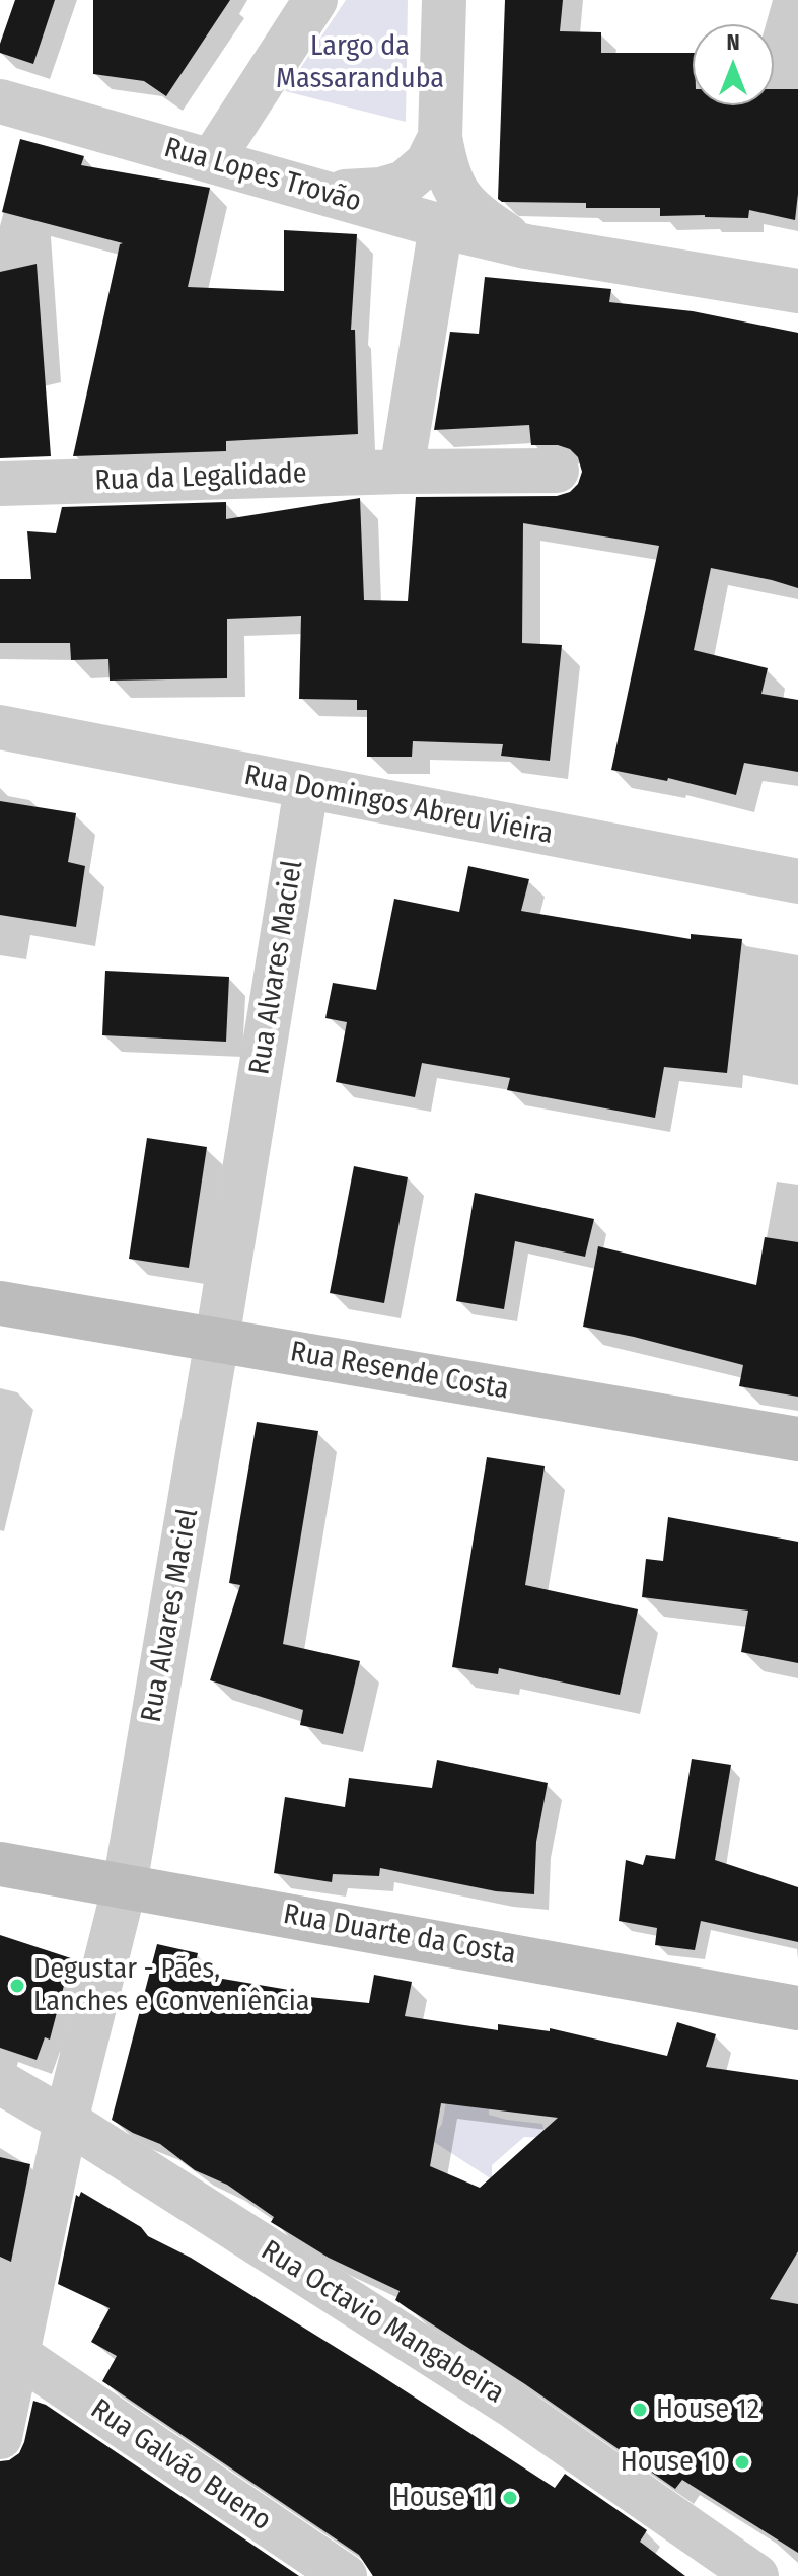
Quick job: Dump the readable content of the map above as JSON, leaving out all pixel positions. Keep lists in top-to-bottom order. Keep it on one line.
{"streets":{"main road":["Rua Resende Costa","Rua Duarte da Costa"],"street":["Rua Lopes Trovão","Rua da Legalidade","Rua Domingos Abreu Vieira","Rua Alvares Maciel","Rua Octavio Mangabeira","Rua Galvão Bueno"]},"crossings":[["Rua Domingos Abreu Vieira","Rua Alvares Maciel"],["Rua Alvares Maciel","Rua Resende Costa"],["Rua Alvares Maciel","Rua Duarte da Costa"],["Rua Alvares Maciel","Rua Octavio Mangabeira"],["Rua Alvares Maciel","Rua Galvão Bueno"]],"parks":["Largo da Massaranduba"],"places":["Degustar - Pães, Lanches e Conveniência","House 12","House 10","House 11"],"north":"top"}
